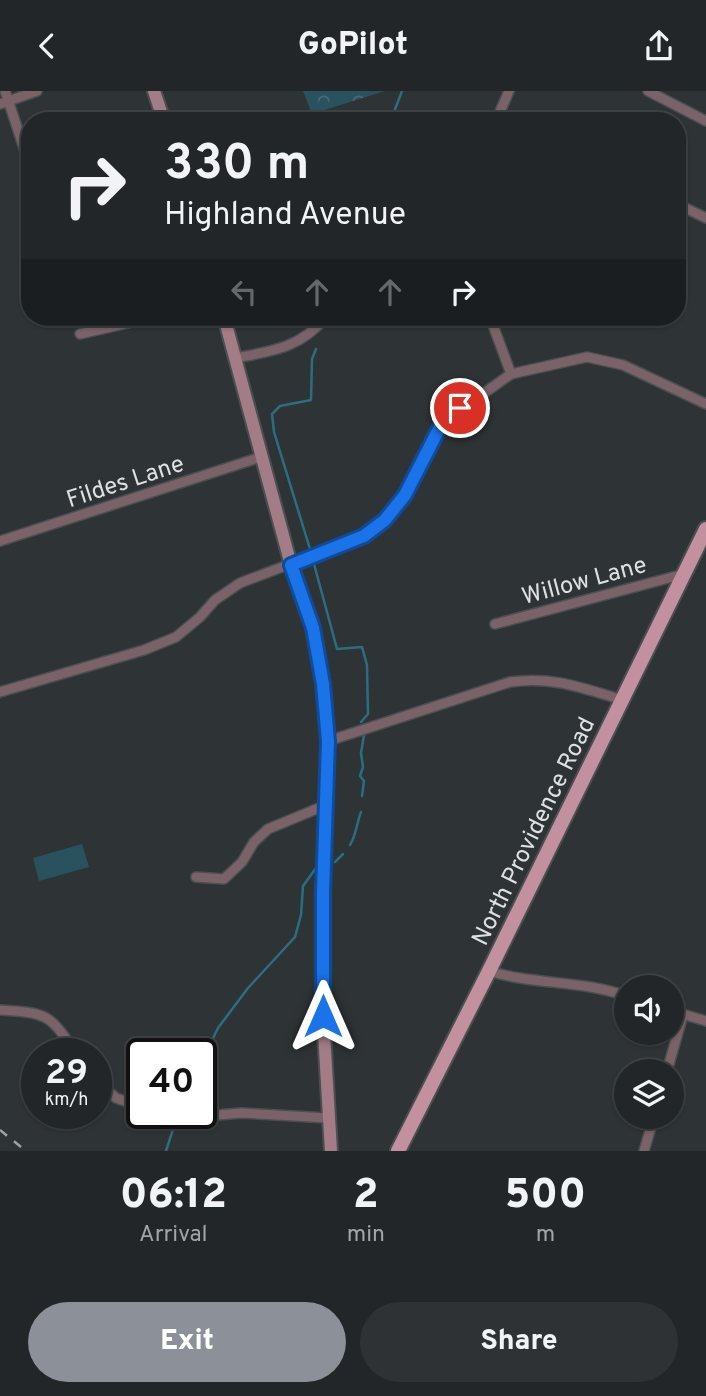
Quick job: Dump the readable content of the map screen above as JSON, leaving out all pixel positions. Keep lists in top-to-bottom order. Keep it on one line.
{"streets":{"main road":["North Providence Road"],"street":["Fildes Lane","Willow Lane"]},"crossings":[["Willow Lane","North Providence Road"]],"page":{"header":"GoPilot","turn":["330 m","Highland Avenue"],"speed":"29 km/h","limit":"40","eta":["06:12","Arrival","2","min","500","m"],"buttons":["Exit","Share"]}}
